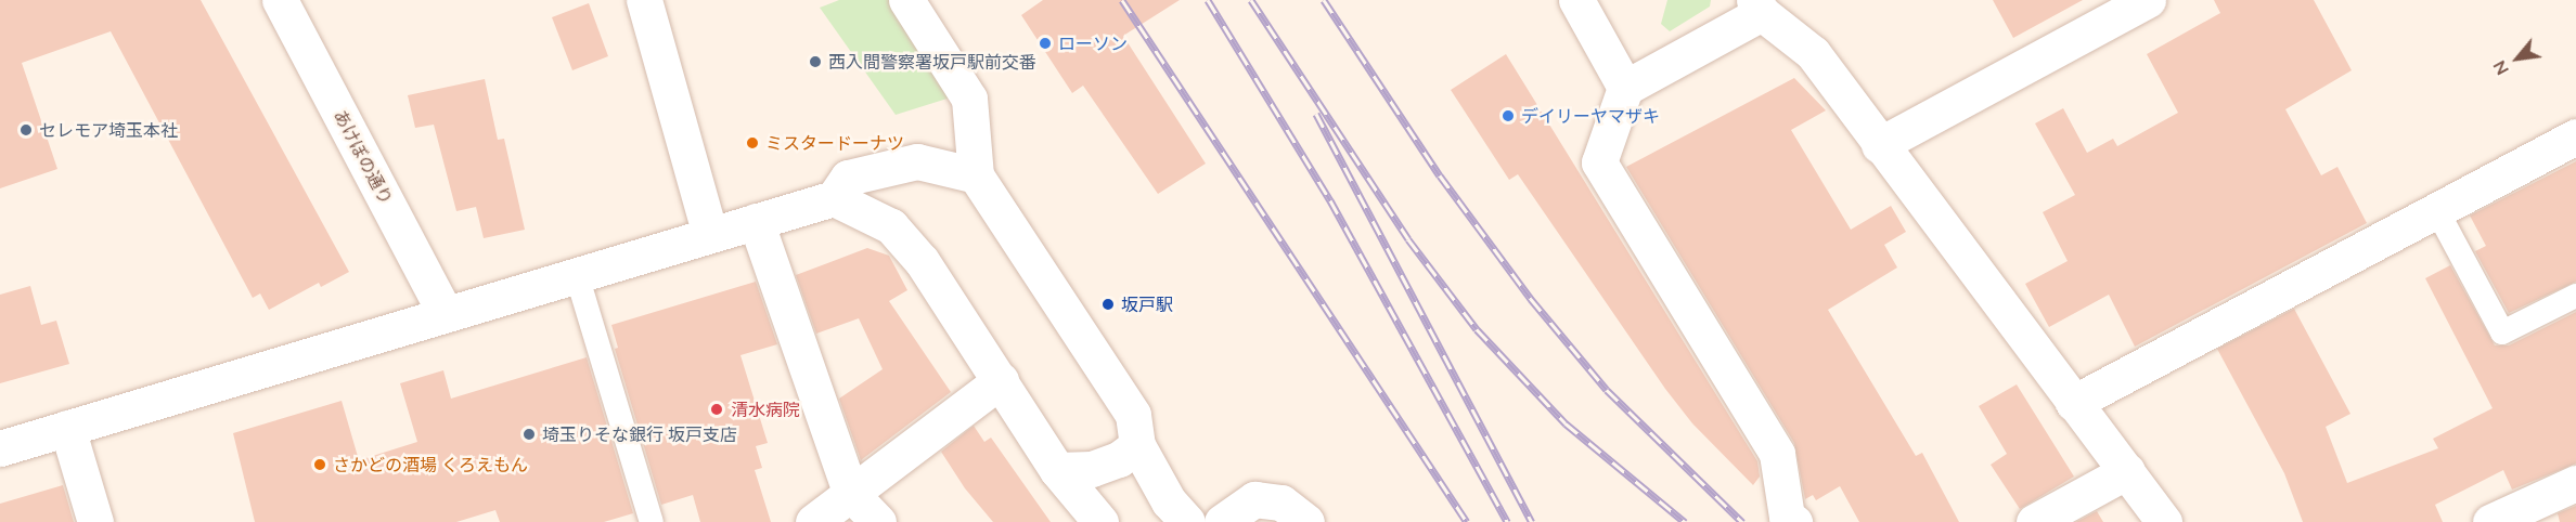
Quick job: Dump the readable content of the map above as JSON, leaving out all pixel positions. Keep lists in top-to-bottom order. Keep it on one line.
{"streets":{"street":["あけぼの通り"]},"places":["ローソン","西入間警察署坂戸駅前交番","デイリーヤマザキ","セレモア埼玉本社","ミスタードーナツ","坂戸駅","清水病院","埼玉りそな銀行 坂戸支店","さかどの酒場 くろえもん"],"north":"bottom left"}
